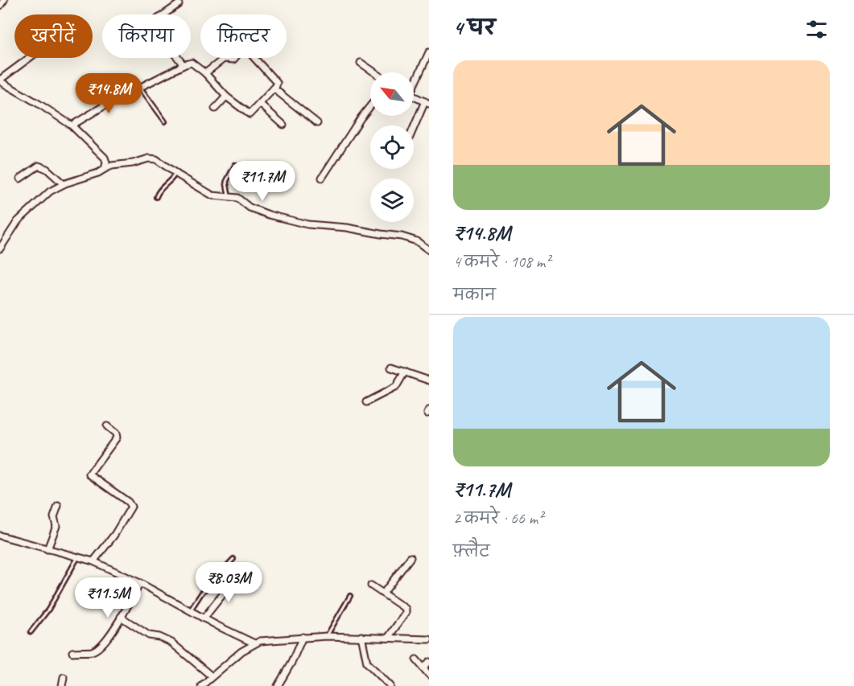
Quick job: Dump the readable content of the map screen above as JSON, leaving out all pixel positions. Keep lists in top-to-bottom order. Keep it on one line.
{"north":"top left","page":{"heading":"4 घर","chip":["खरीदें","किराया","फ़िल्टर"],"list":[{"name":"₹14.8M","note":"4 कमरे · 108 m² · मकान"},{"name":"₹11.7M","note":"2 कमरे · 66 m² · फ़्लैट"}],"price":["₹14.8M","₹11.7M","₹8.03M","₹11.5M"]}}
